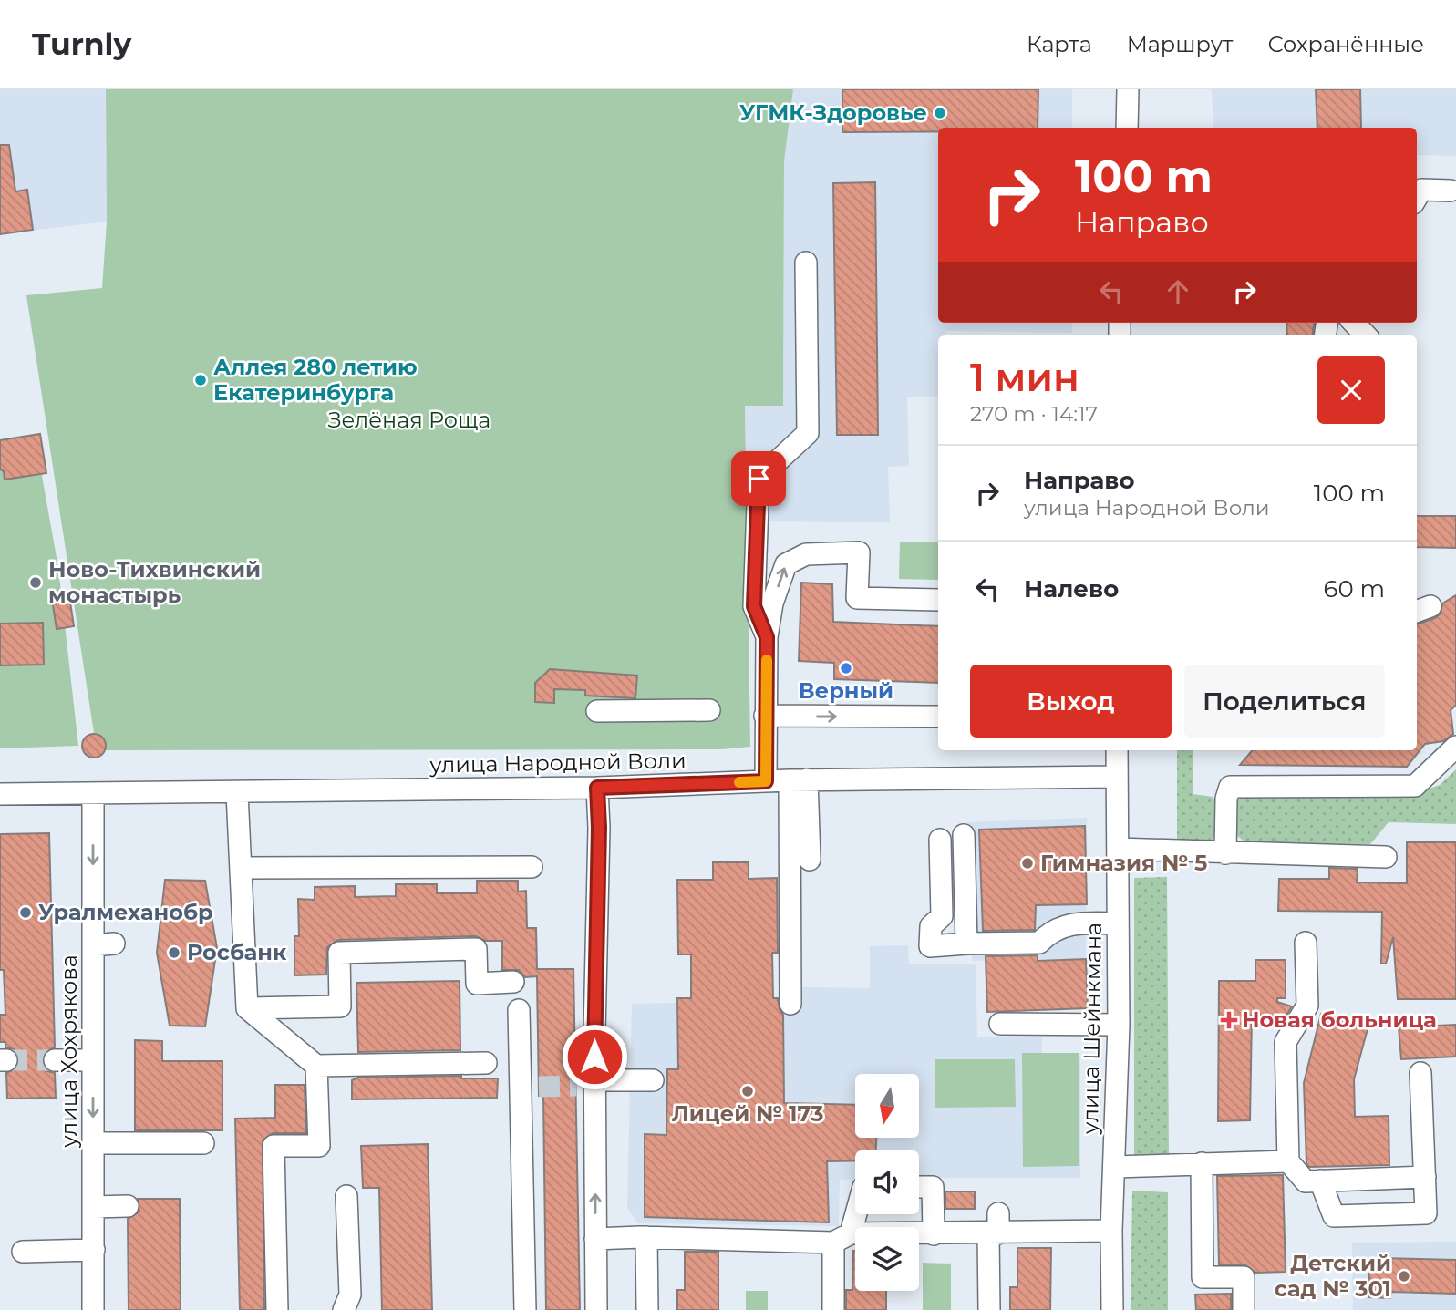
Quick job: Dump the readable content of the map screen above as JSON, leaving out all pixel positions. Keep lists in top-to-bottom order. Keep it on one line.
{"streets":{"street":["улица Народной Воли","улица Шейнкмана","улица Хохрякова"]},"crossings":[["улица Народной Воли","улица Шейнкмана"],["улица Народной Воли","улица Хохрякова"]],"parks":["Зелёная Роща"],"places":{"other":["УГМК-Здоровье","Аллея 280 летию Екатеринбурга","Ново-Тихвинский монастырь","Верный","Гимназия № 5","Уралмеханобр","Росбанк","Лицей № 173","Детский сад № 301"],"health":["Новая больница"]},"north":"bottom","page":{"header":"Turnly","nav":["Карта","Маршрут","Сохранённые"],"turn":["100 m","Направо"],"heading":["1 мин","270 m · 14:17"],"list":[{"name":"Направо","note":"улица Народной Воли","value":"100 m"},{"name":"Налево","value":"60 m"}],"buttons":["Выход","Поделиться"]}}
